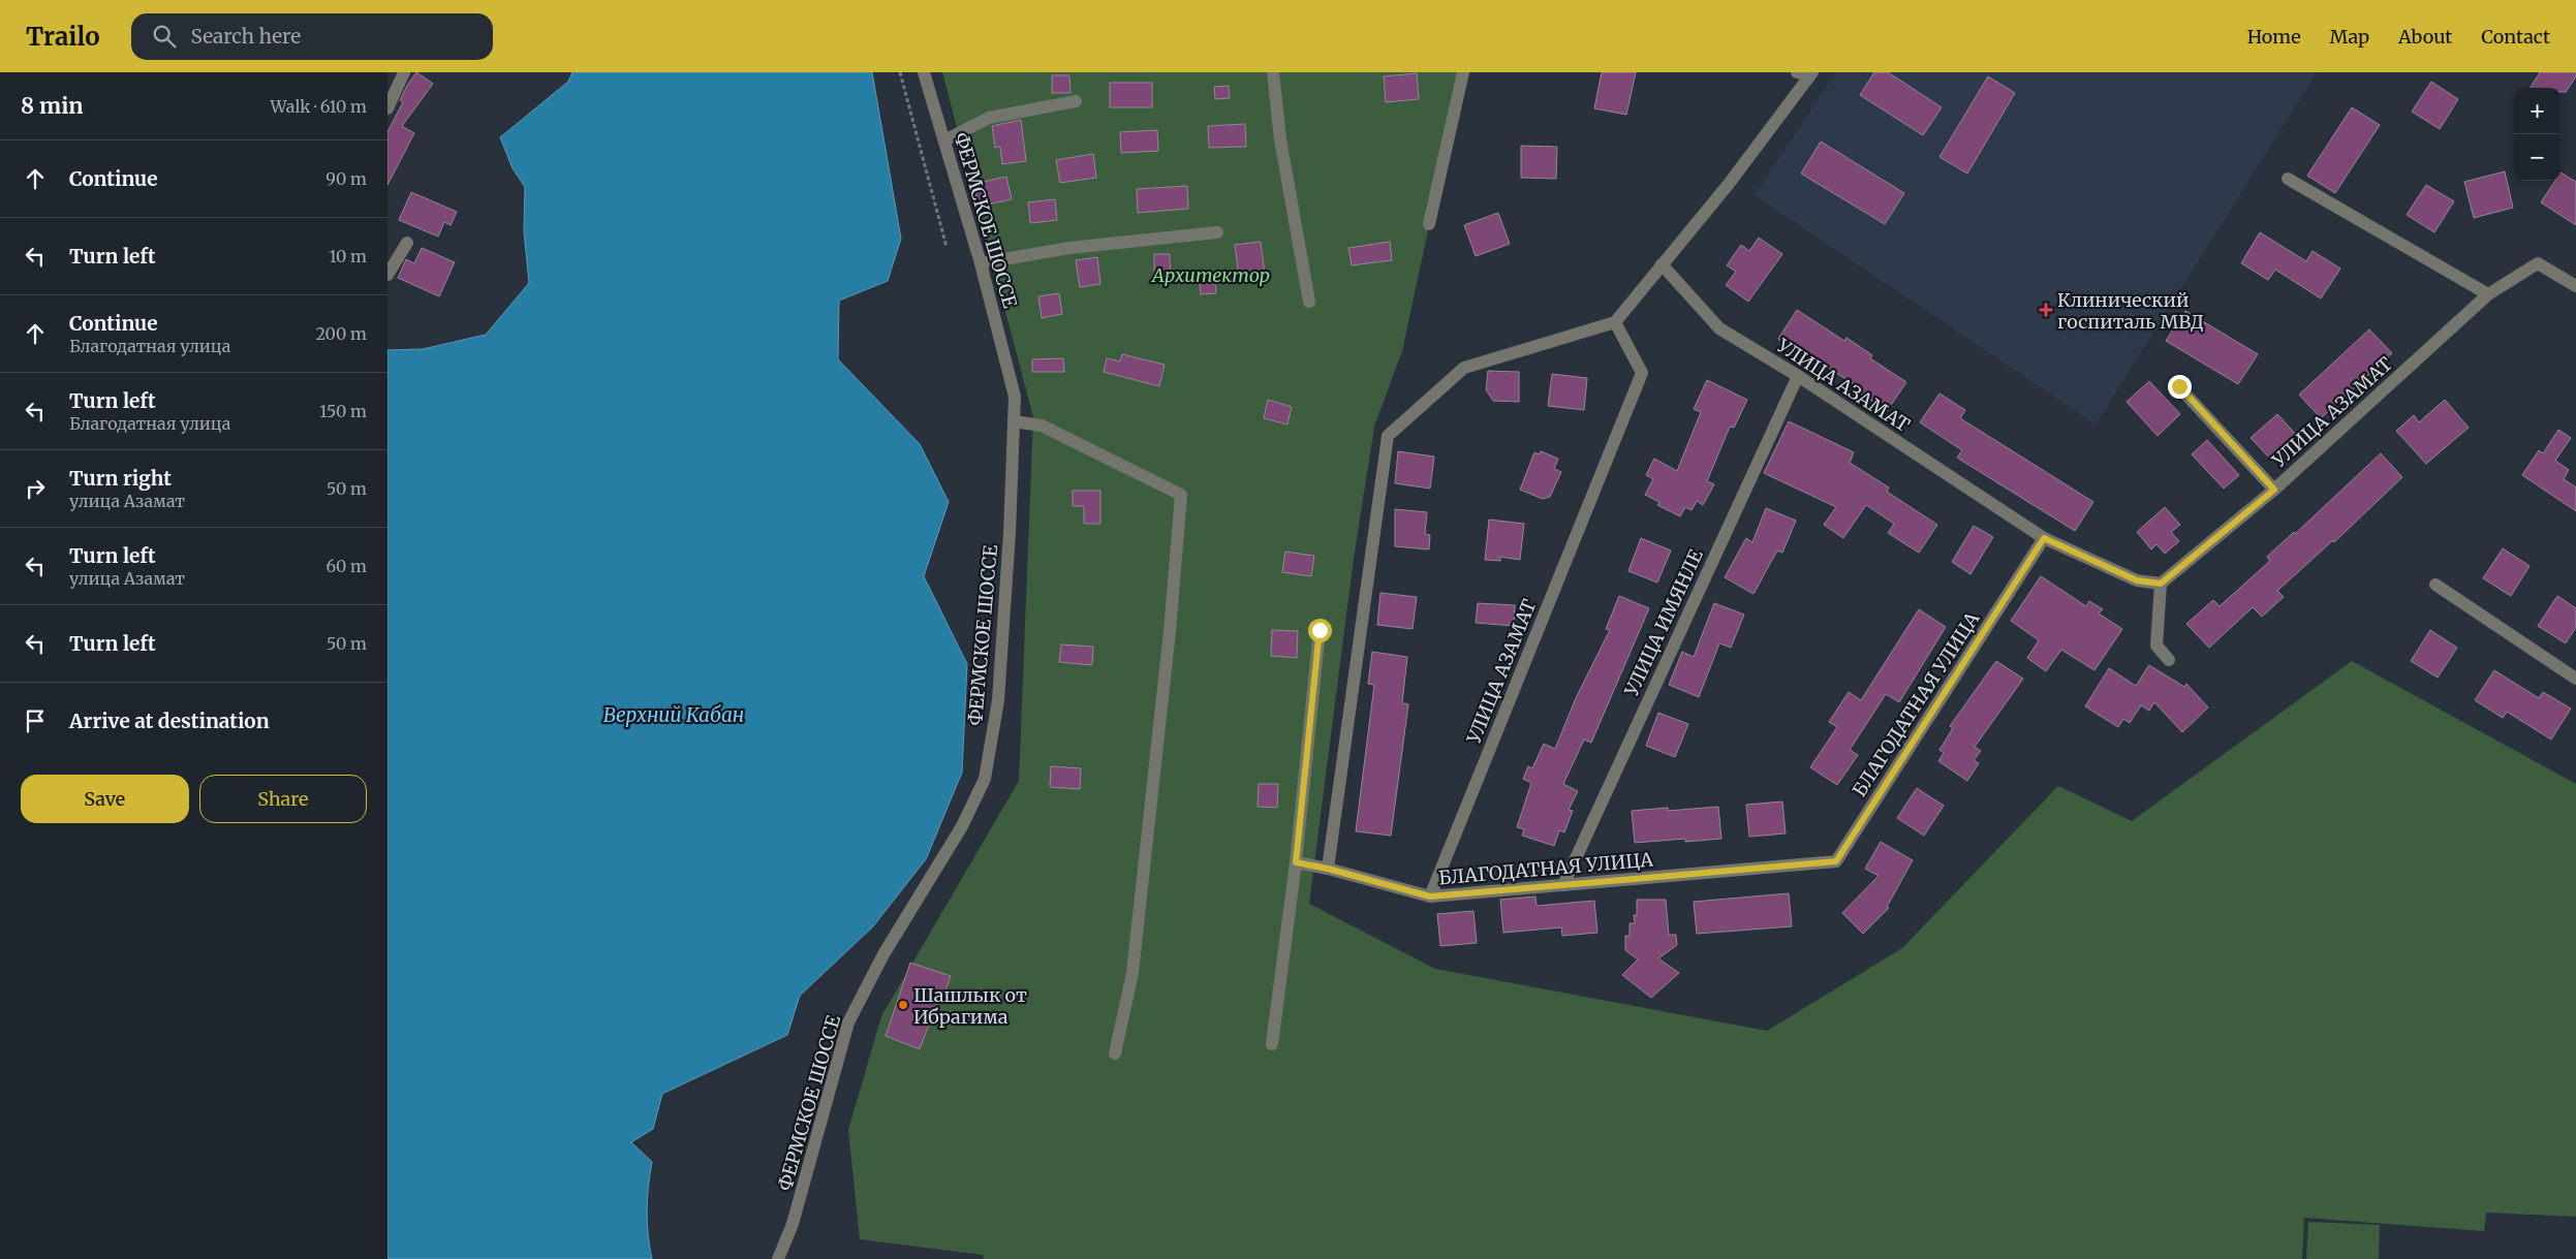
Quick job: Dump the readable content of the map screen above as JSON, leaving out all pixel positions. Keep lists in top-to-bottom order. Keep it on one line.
{"streets":{"street":["ФЕРМСКОЕ ШОССЕ","УЛИЦА АЗАМАТ","УЛИЦА ИМЯНЛЕ","БЛАГОДАТНАЯ УЛИЦА"]},"crossings":[["УЛИЦА АЗАМАТ","УЛИЦА ИМЯНЛЕ"],["УЛИЦА АЗАМАТ","БЛАГОДАТНАЯ УЛИЦА"],["УЛИЦА ИМЯНЛЕ","БЛАГОДАТНАЯ УЛИЦА"]],"water":["Верхний Кабан"],"parks":["Архитектор"],"places":{"health":["Клинический госпиталь МВД"],"other":["Шашлык от Ибрагима"]},"page":{"header":"Trailo","search":"Search here","nav":["Home","Map","About","Contact"],"heading":["8 min","Walk · 610 m"],"map_buttons":["+","−"],"list":[["Continue","90 m"],["Turn left","10 m"],["Continue","Благодатная улица","200 m"],["Turn left","Благодатная улица","150 m"],["Turn right","улица Азамат","50 m"],["Turn left","улица Азамат","60 m"],["Turn left","50 m"],"Arrive at destination"],"buttons":["Save","Share"]}}
